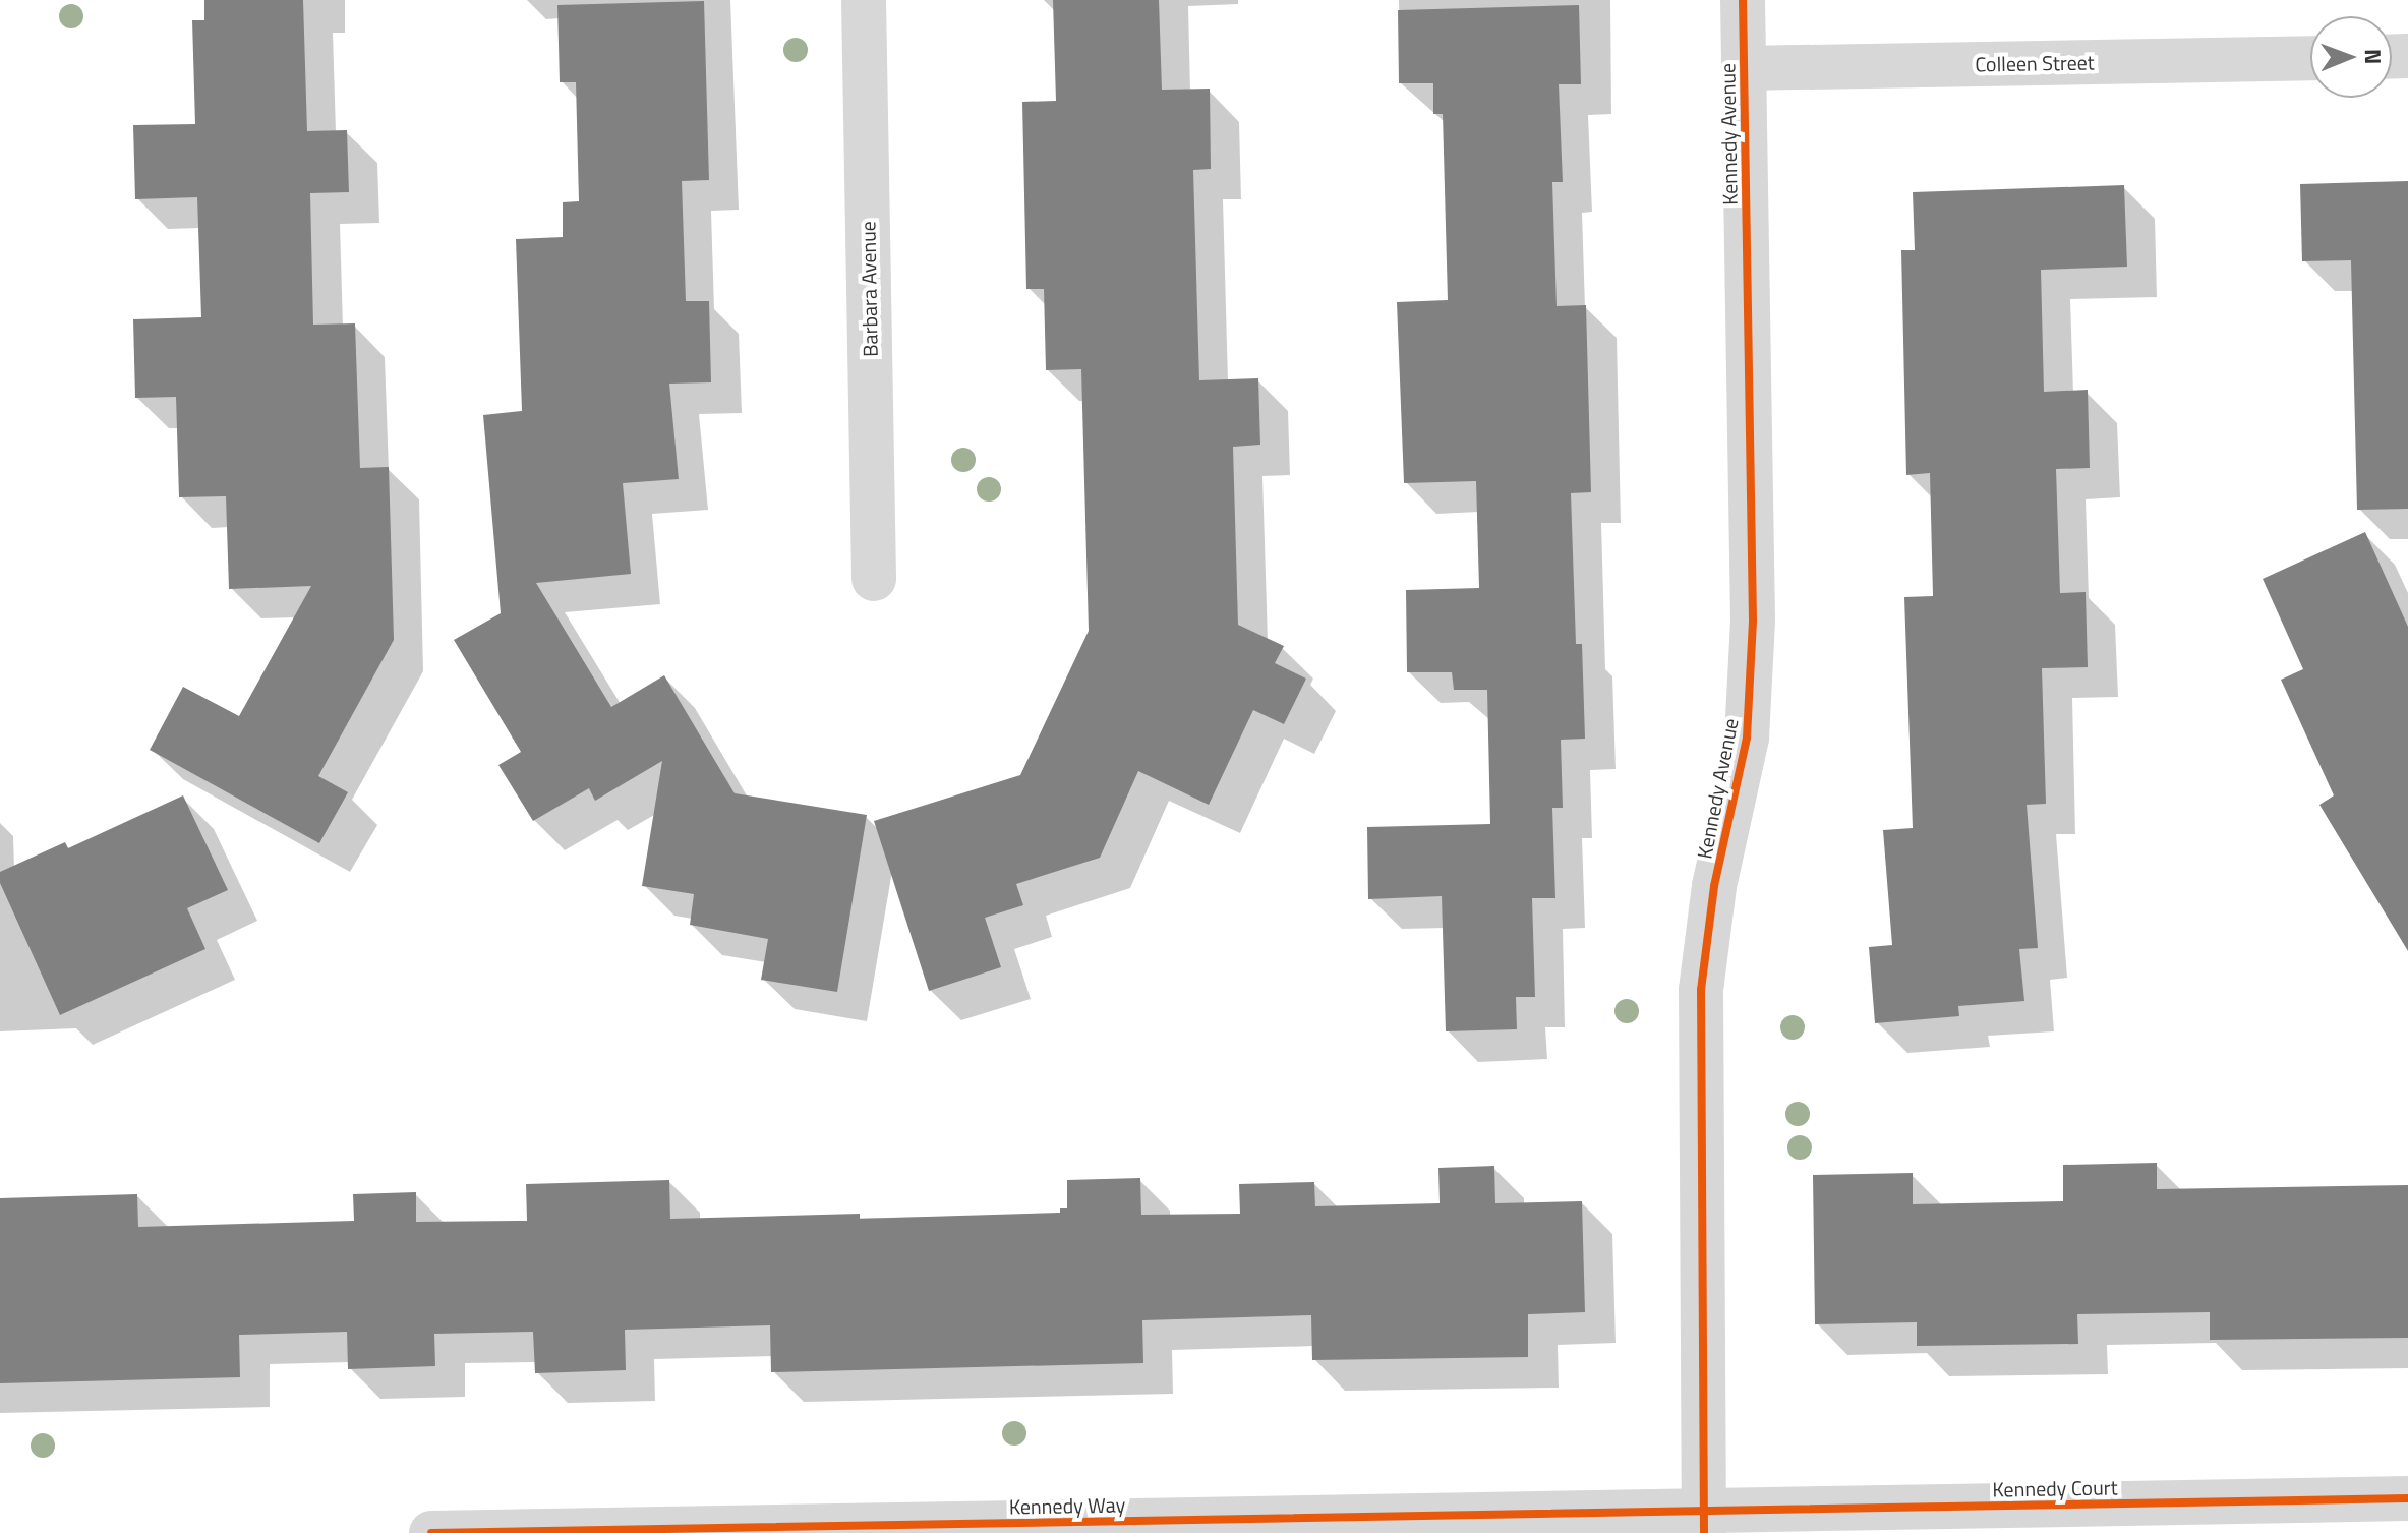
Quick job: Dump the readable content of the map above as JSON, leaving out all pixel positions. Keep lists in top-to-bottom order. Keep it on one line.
{"streets":{"street":["Colleen Street","Kennedy Avenue","Barbara Avenue","Kennedy Court","Kennedy Way"]},"crossings":[["Colleen Street","Kennedy Avenue"],["Kennedy Avenue","Kennedy Court"],["Kennedy Avenue","Kennedy Way"],["Kennedy Court","Kennedy Way"]],"north":"right"}
